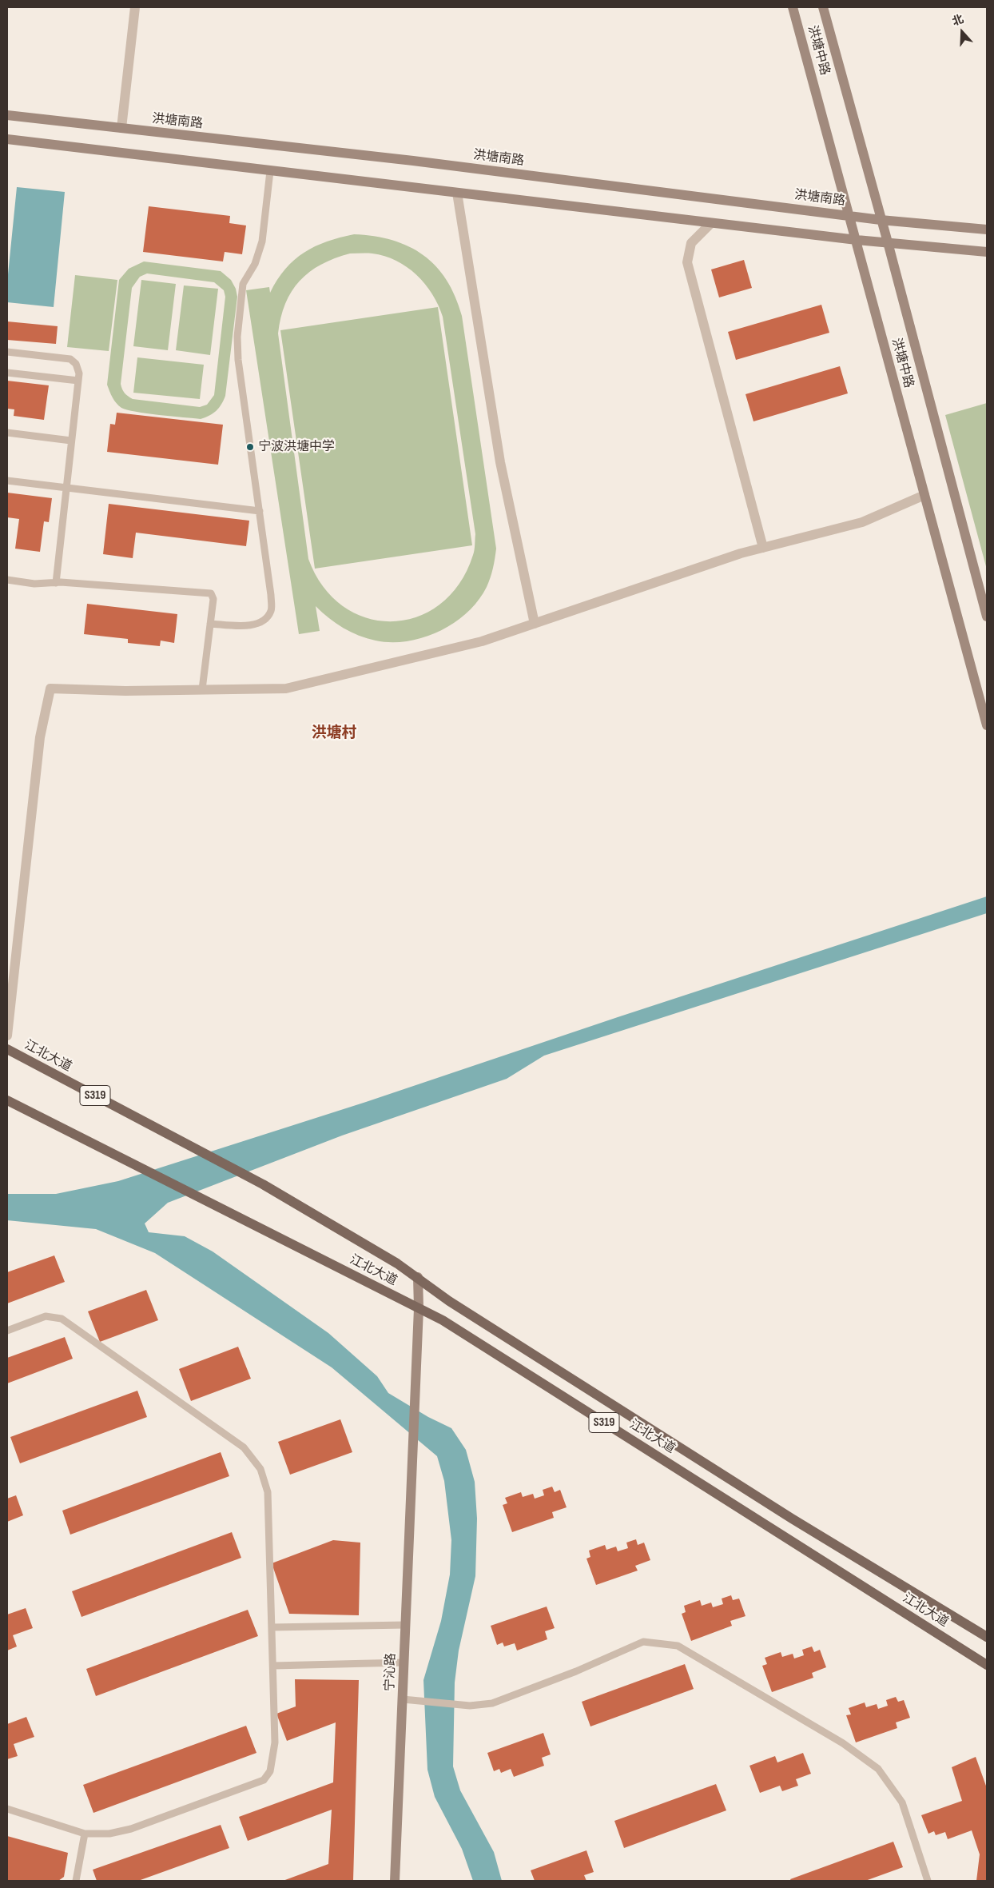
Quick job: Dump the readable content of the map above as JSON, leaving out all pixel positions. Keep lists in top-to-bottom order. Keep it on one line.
{"streets":{"main road":["洪塘中路","洪塘南路","江北大道","S319","宁沁路"]},"crossings":[["洪塘中路","洪塘南路"],["江北大道","宁沁路"]],"districts":["洪塘村"],"places":["宁波洪塘中学"],"north":"top"}
